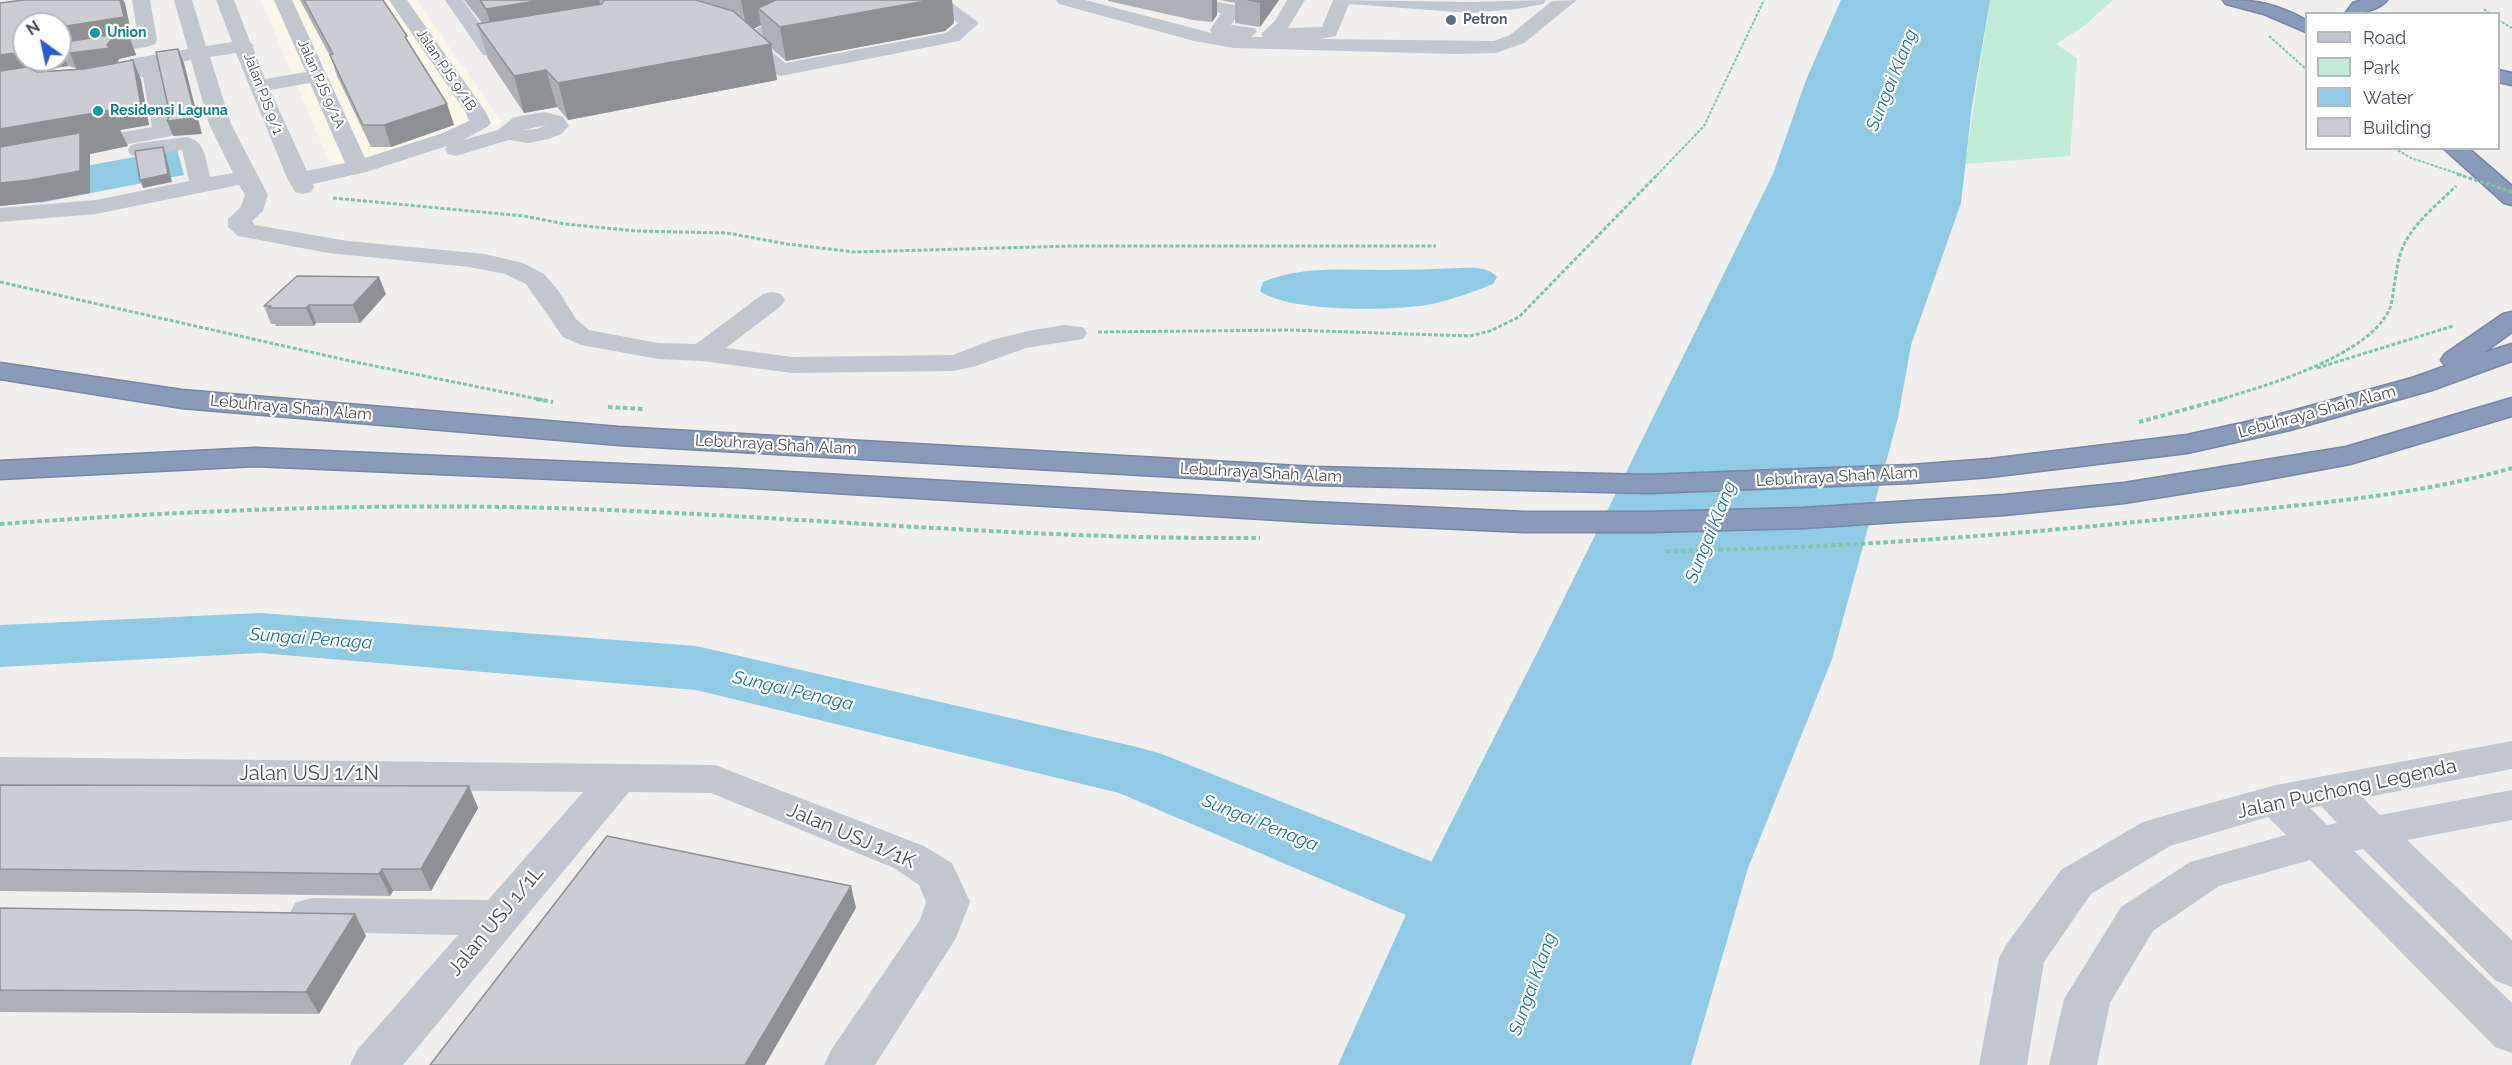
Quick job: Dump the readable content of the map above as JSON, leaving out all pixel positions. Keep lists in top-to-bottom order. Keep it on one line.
{"streets":{"highway":["Lebuhraya Shah Alam"],"street":["Jalan PJS 9/1B","Jalan PJS 9/1A","Jalan PJS 9/1","Jalan USJ 1/1N","Jalan Puchong Legenda","Jalan USJ 1/1K","Jalan USJ 1/1L"]},"crossings":[["Jalan PJS 9/1B","Jalan PJS 9/1A"],["Jalan USJ 1/1N","Jalan USJ 1/1K"],["Jalan USJ 1/1N","Jalan USJ 1/1L"],["Jalan USJ 1/1K","Jalan USJ 1/1L"]],"water":["Sungai Klang","Sungai Penaga"],"places":["Petron","Union","Residensi Laguna"],"legend":["Road","Park","Water","Building"],"north":"top left"}
